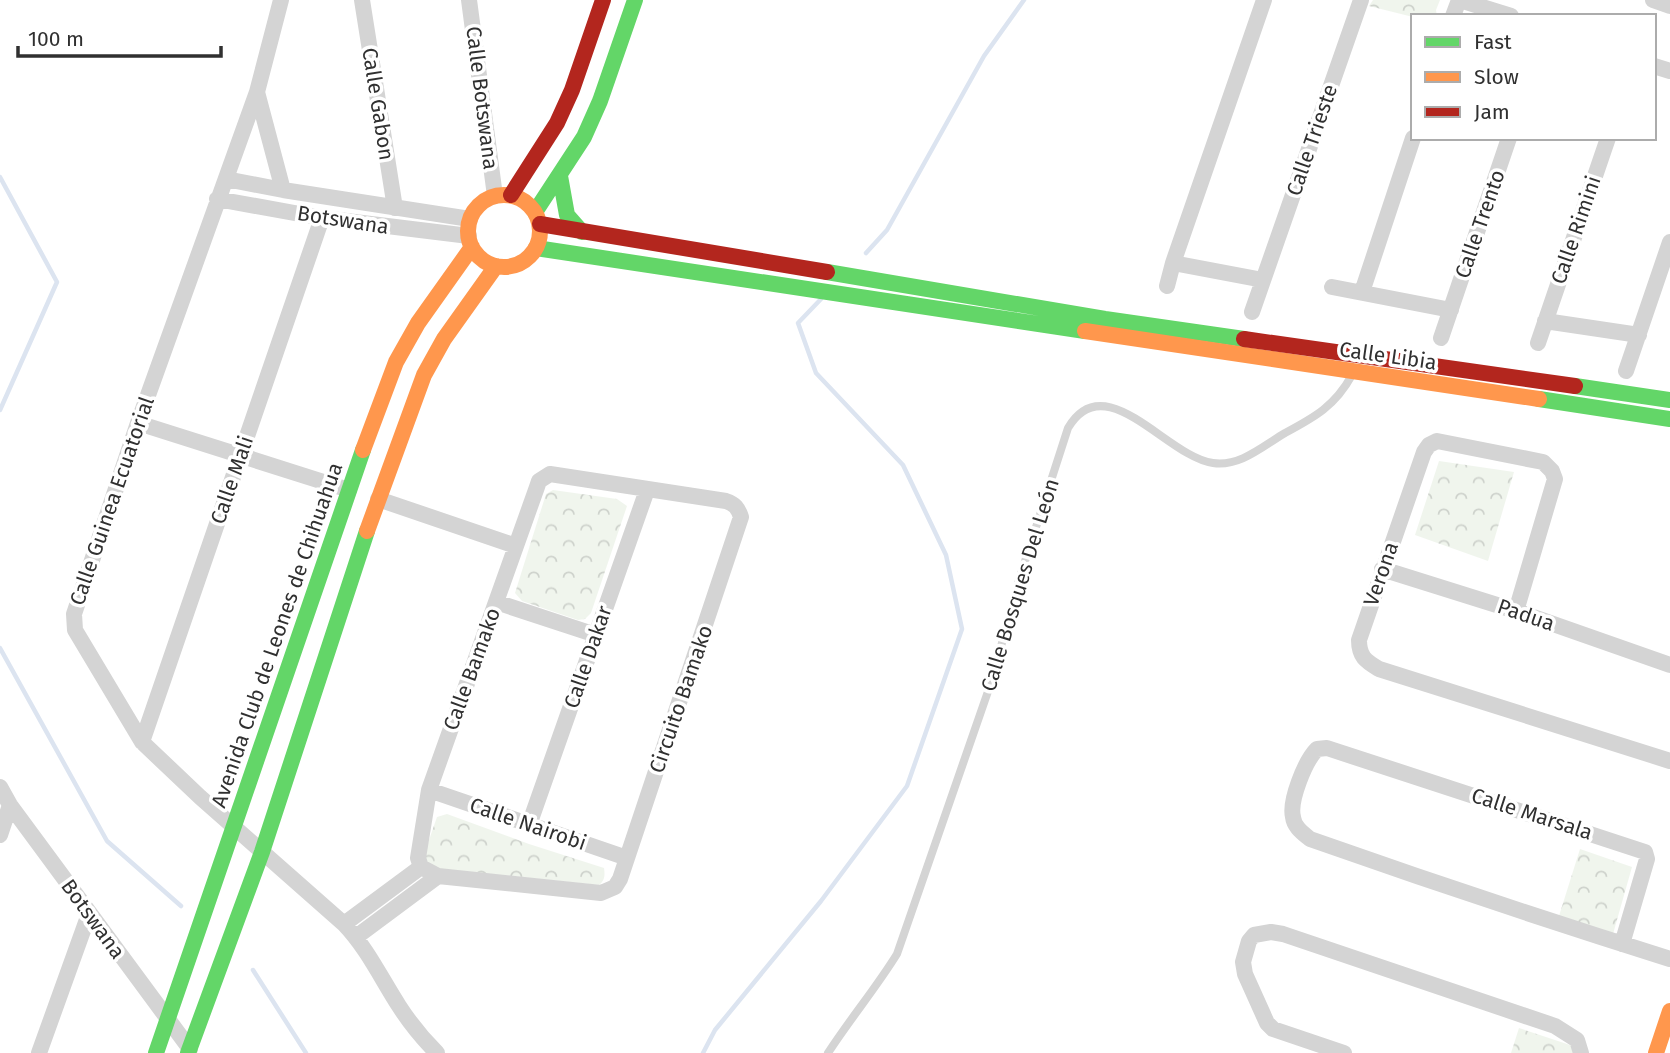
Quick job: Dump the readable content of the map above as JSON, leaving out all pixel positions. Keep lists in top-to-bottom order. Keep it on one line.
{"streets":{"street":["Calle Botswana","Calle Gabon","Calle Trieste","Botswana","Calle Trento","Calle Rimini","Calle Libia","Calle Mali","Calle Guinea Ecuatorial","Verona","Padua","Avenida Club de Leones de Chihuahua","Calle Dakar","Calle Bamako","Circuito Bamako","Calle Marsala","Calle Nairobi"],"lane":["Calle Bosques Del León"]},"crossings":[["Calle Botswana","Botswana"],["Calle Botswana","Avenida Club de Leones de Chihuahua"],["Calle Gabon","Botswana"],["Botswana","Calle Mali"],["Botswana","Calle Guinea Ecuatorial"],["Botswana","Avenida Club de Leones de Chihuahua"],["Calle Libia","Calle Bosques Del León"],["Calle Mali","Calle Guinea Ecuatorial"],["Calle Guinea Ecuatorial","Avenida Club de Leones de Chihuahua"],["Verona","Padua"],["Calle Dakar","Calle Bamako"],["Calle Dakar","Calle Nairobi"],["Calle Bamako","Circuito Bamako"],["Calle Bamako","Calle Nairobi"],["Circuito Bamako","Calle Nairobi"]],"legend":["Fast","Slow","Jam"],"scale_bar":"100 m"}
